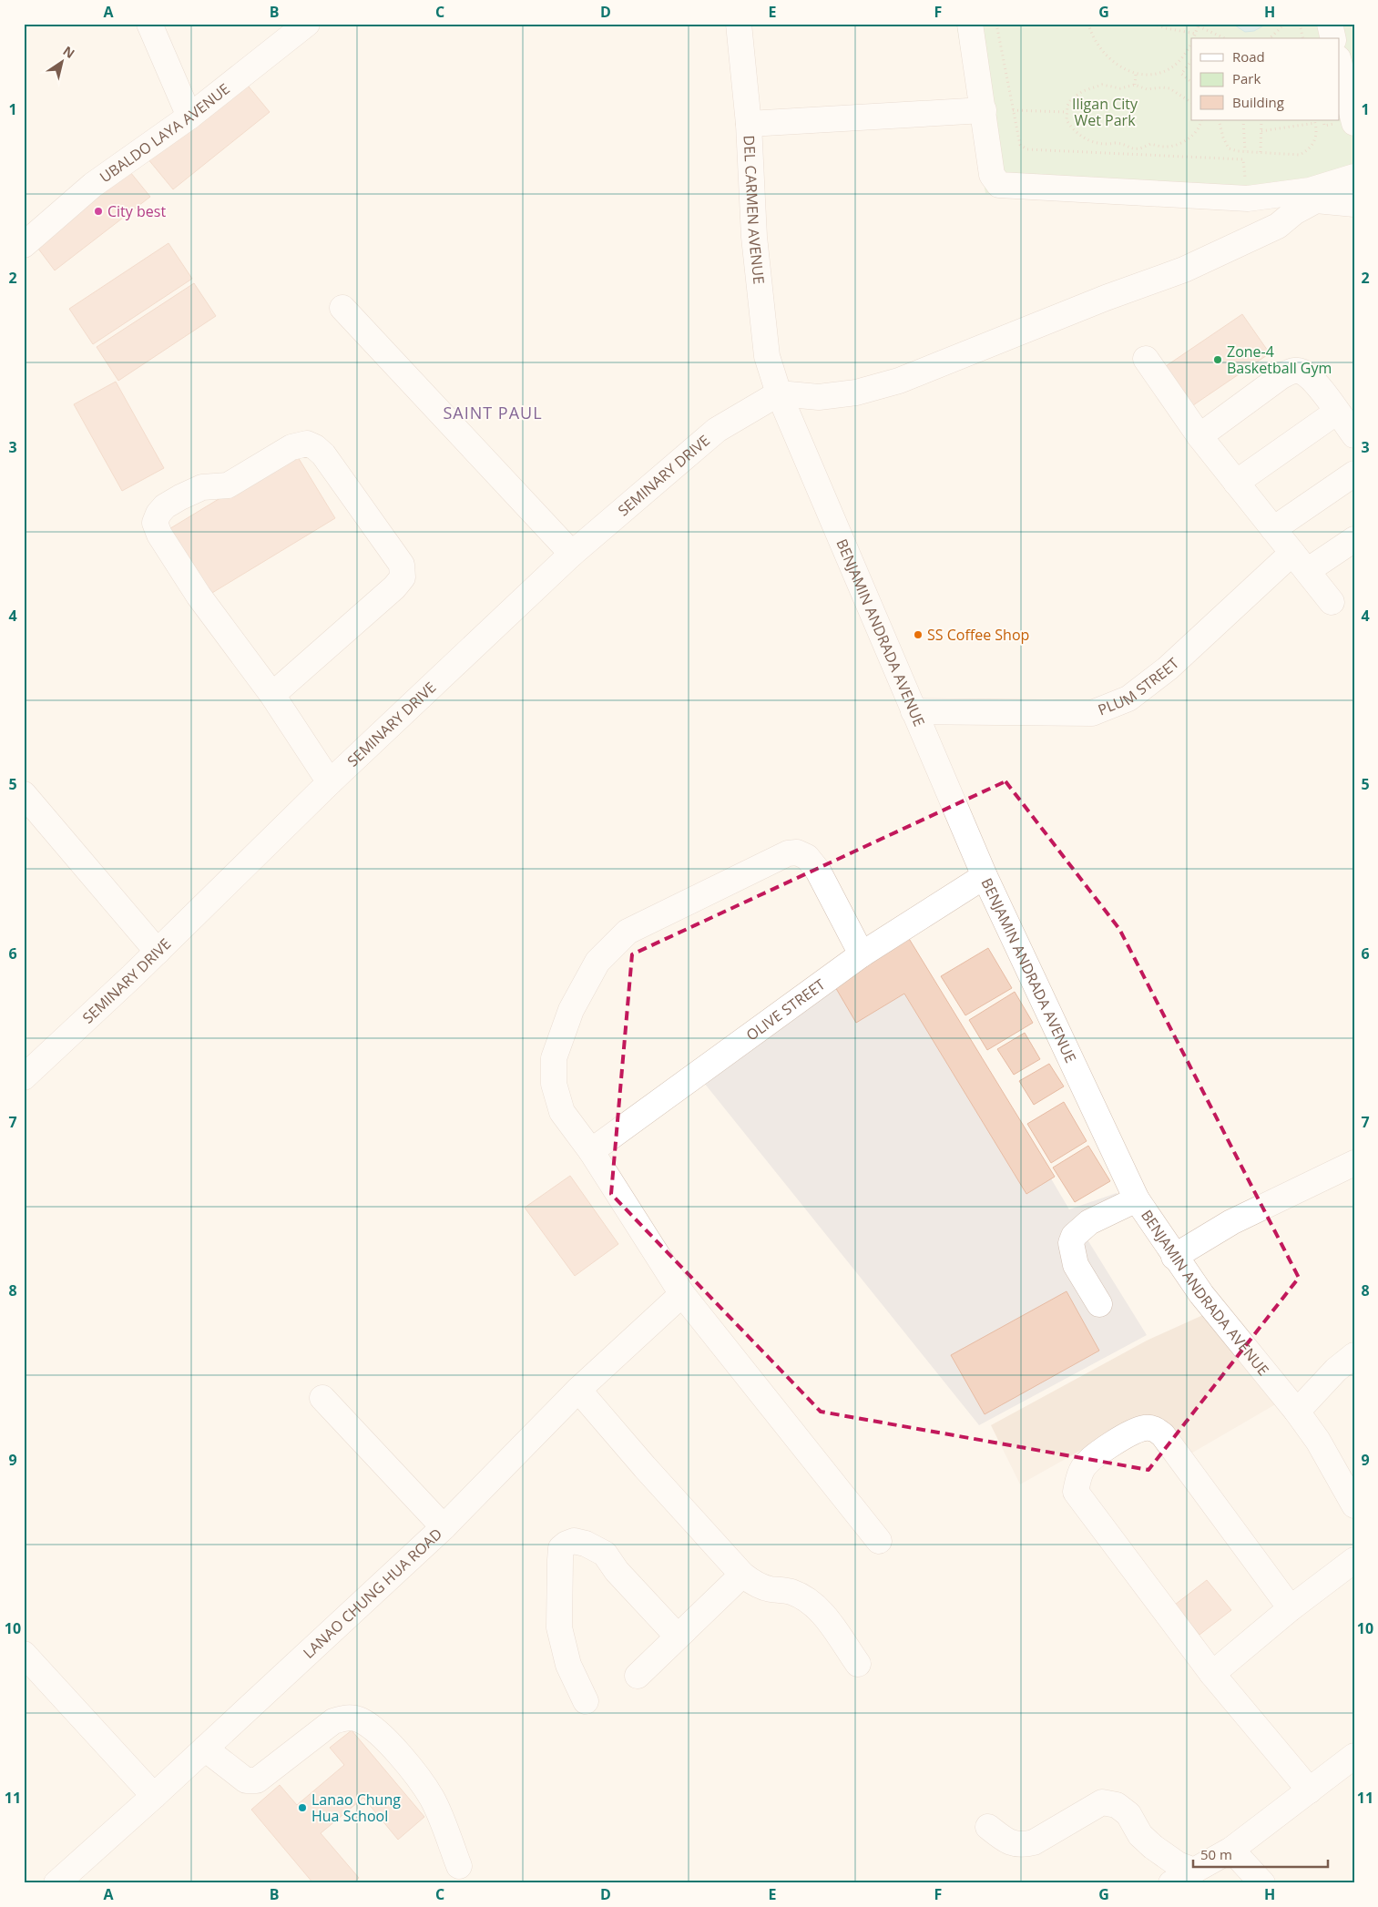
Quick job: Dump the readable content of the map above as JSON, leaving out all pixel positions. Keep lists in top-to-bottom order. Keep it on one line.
{"streets":{"street":["UBALDO LAYA AVENUE","DEL CARMEN AVENUE","SEMINARY DRIVE","BENJAMIN ANDRADA AVENUE","PLUM STREET","OLIVE STREET","LANAO CHUNG HUA ROAD"]},"crossings":[["DEL CARMEN AVENUE","SEMINARY DRIVE"],["DEL CARMEN AVENUE","BENJAMIN ANDRADA AVENUE"],["SEMINARY DRIVE","BENJAMIN ANDRADA AVENUE"],["BENJAMIN ANDRADA AVENUE","PLUM STREET"],["BENJAMIN ANDRADA AVENUE","OLIVE STREET"]],"districts":["SAINT PAUL"],"parks":["Iligan City Wet Park"],"places":["City best","Zone-4 Basketball Gym","SS Coffee Shop","Lanao Chung Hua School"],"legend":["Road","Park","Building"],"scale_bar":"50 m","north":"top right","grid":{"columns":["A","B","C","D","E","F","G","H"],"rows":["1","2","3","4","5","6","7","8","9","10","11"]}}
